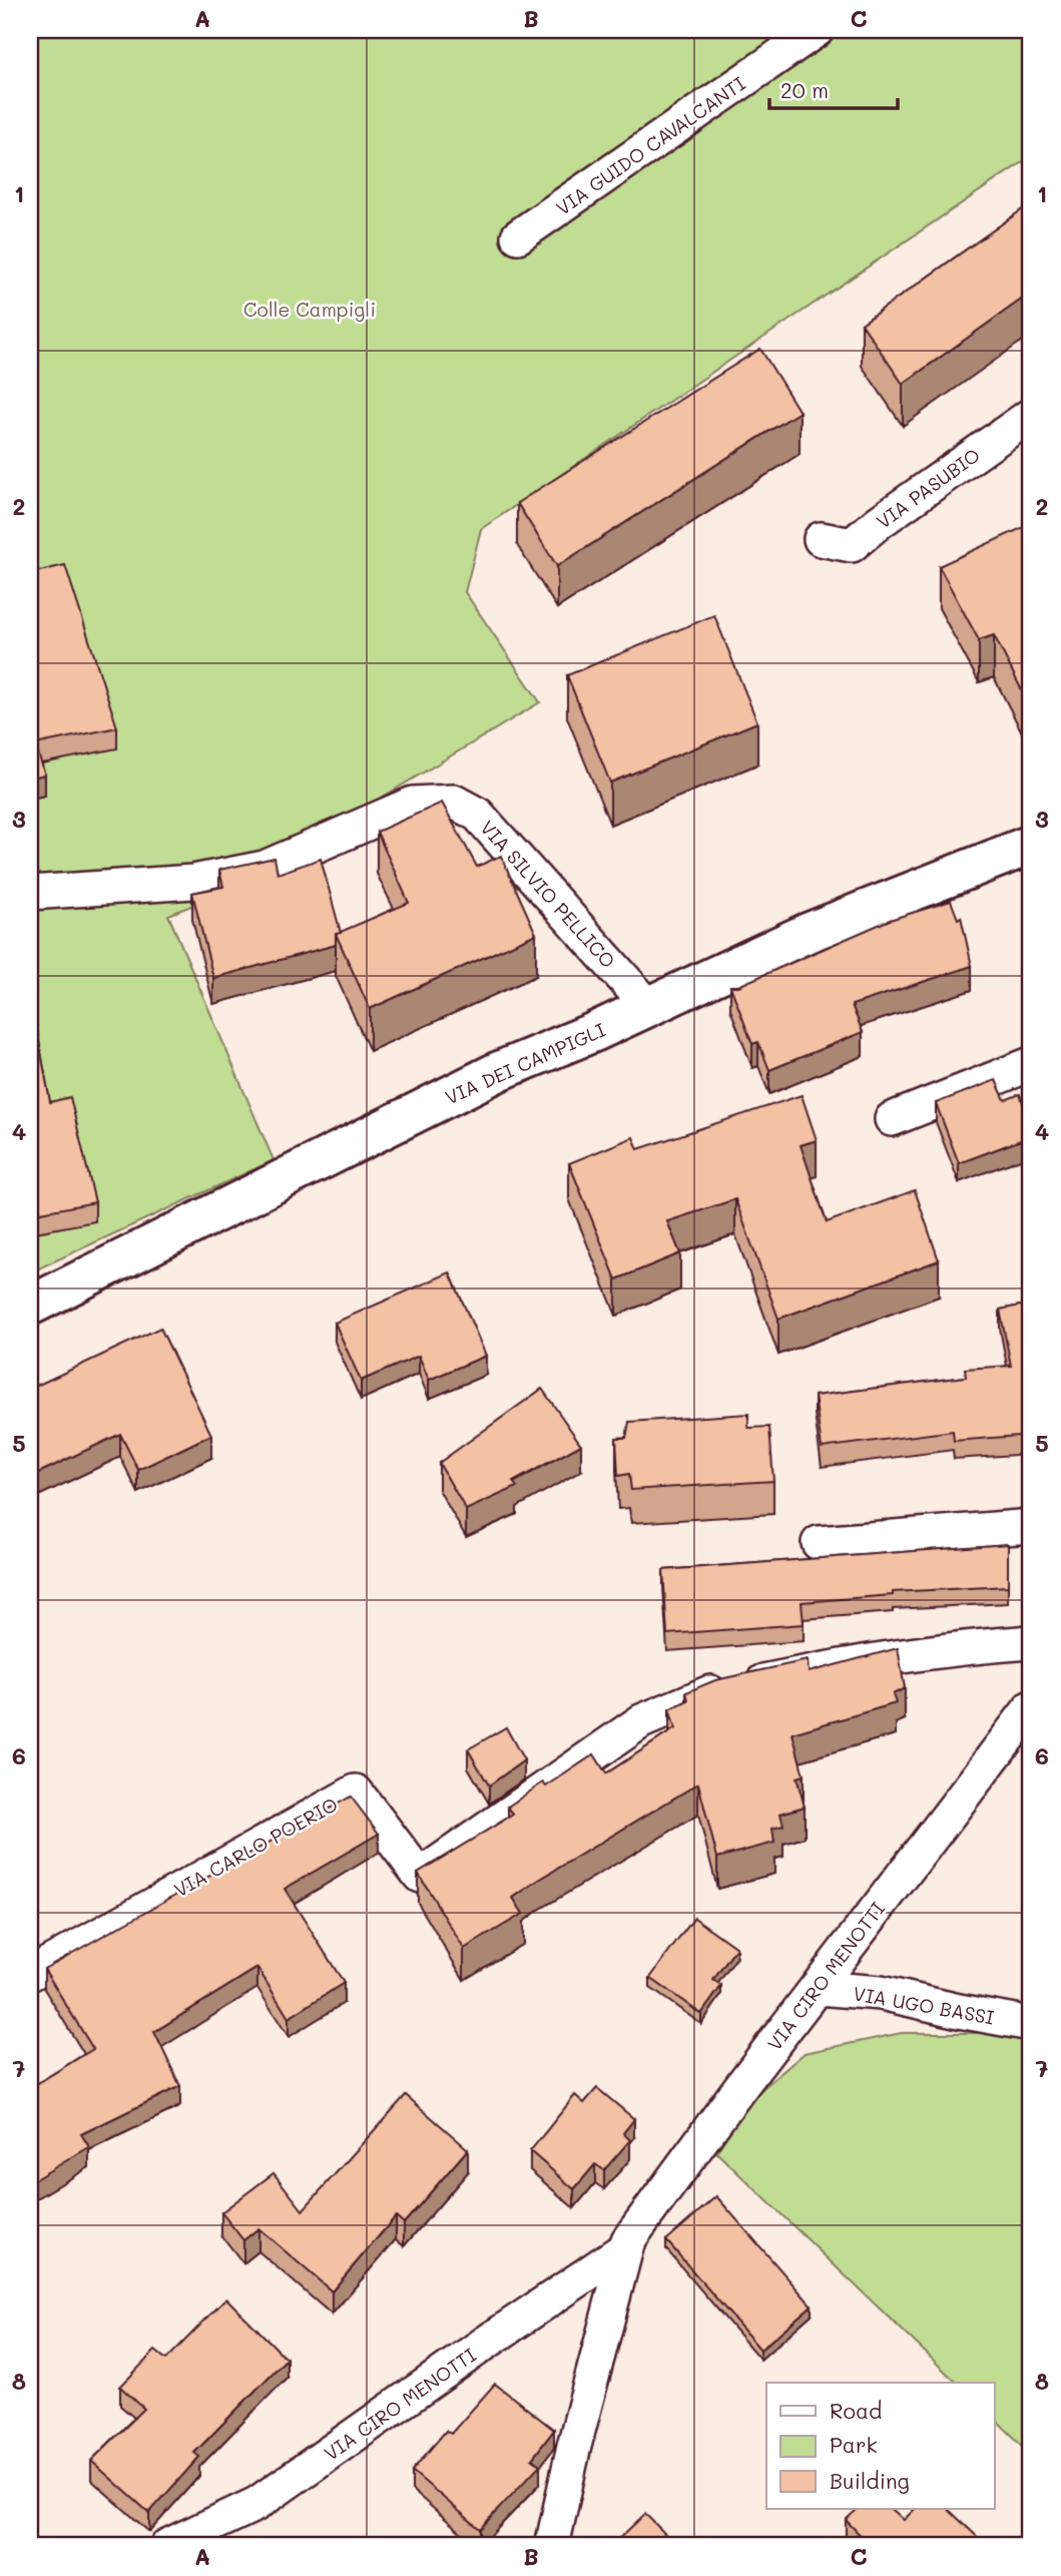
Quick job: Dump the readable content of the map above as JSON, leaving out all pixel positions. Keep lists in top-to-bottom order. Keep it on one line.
{"streets":{"street":["VIA GUIDO CAVALCANTI","VIA PASUBIO","VIA SILVIO PELLICO","VIA DEI CAMPIGLI","VIA CARLO POERIO","VIA CIRO MENOTTI","VIA UGO BASSI"]},"crossings":[["VIA SILVIO PELLICO","VIA DEI CAMPIGLI"],["VIA CIRO MENOTTI","VIA UGO BASSI"]],"parks":["Colle Campigli"],"legend":["Road","Park","Building"],"scale_bar":"20 m","grid":{"columns":["A","B","C"],"rows":["1","2","3","4","5","6","7","8"]}}
